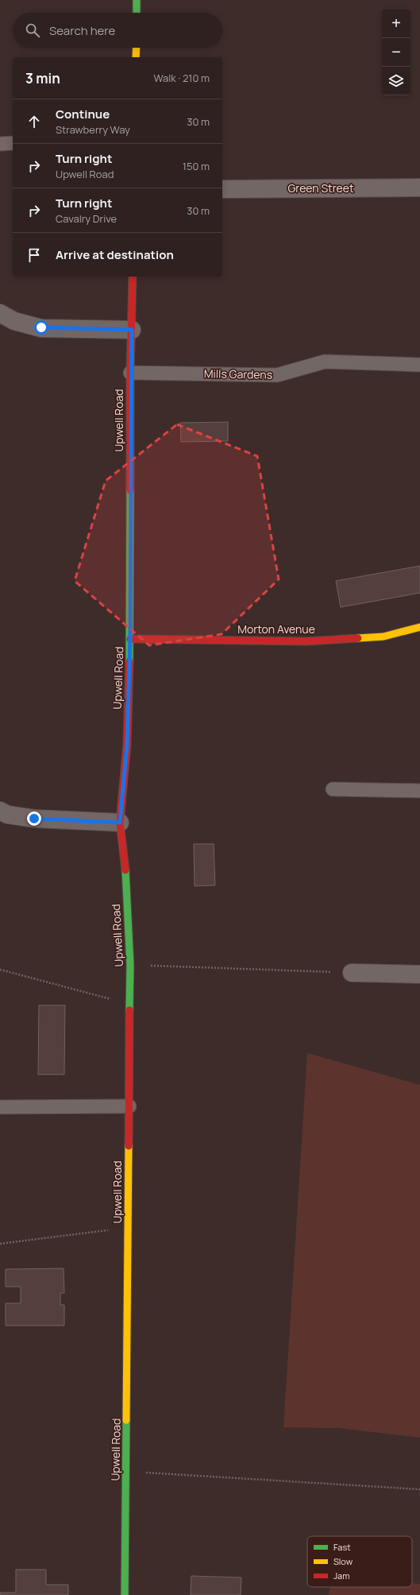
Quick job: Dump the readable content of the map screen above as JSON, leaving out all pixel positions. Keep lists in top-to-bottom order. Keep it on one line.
{"streets":{"main road":["Upwell Road","Morton Avenue"],"street":["Green Street"],"lane":["Mills Gardens"]},"crossings":[["Mills Gardens","Upwell Road"],["Upwell Road","Morton Avenue"]],"legend":["Fast","Slow","Jam"],"page":{"map_buttons":["+","−"],"search":"Search here","heading":["3 min","Walk · 210 m"],"list":[["Continue","Strawberry Way","30 m"],["Turn right","Upwell Road","150 m"],["Turn right","Cavalry Drive","30 m"],"Arrive at destination"]}}
